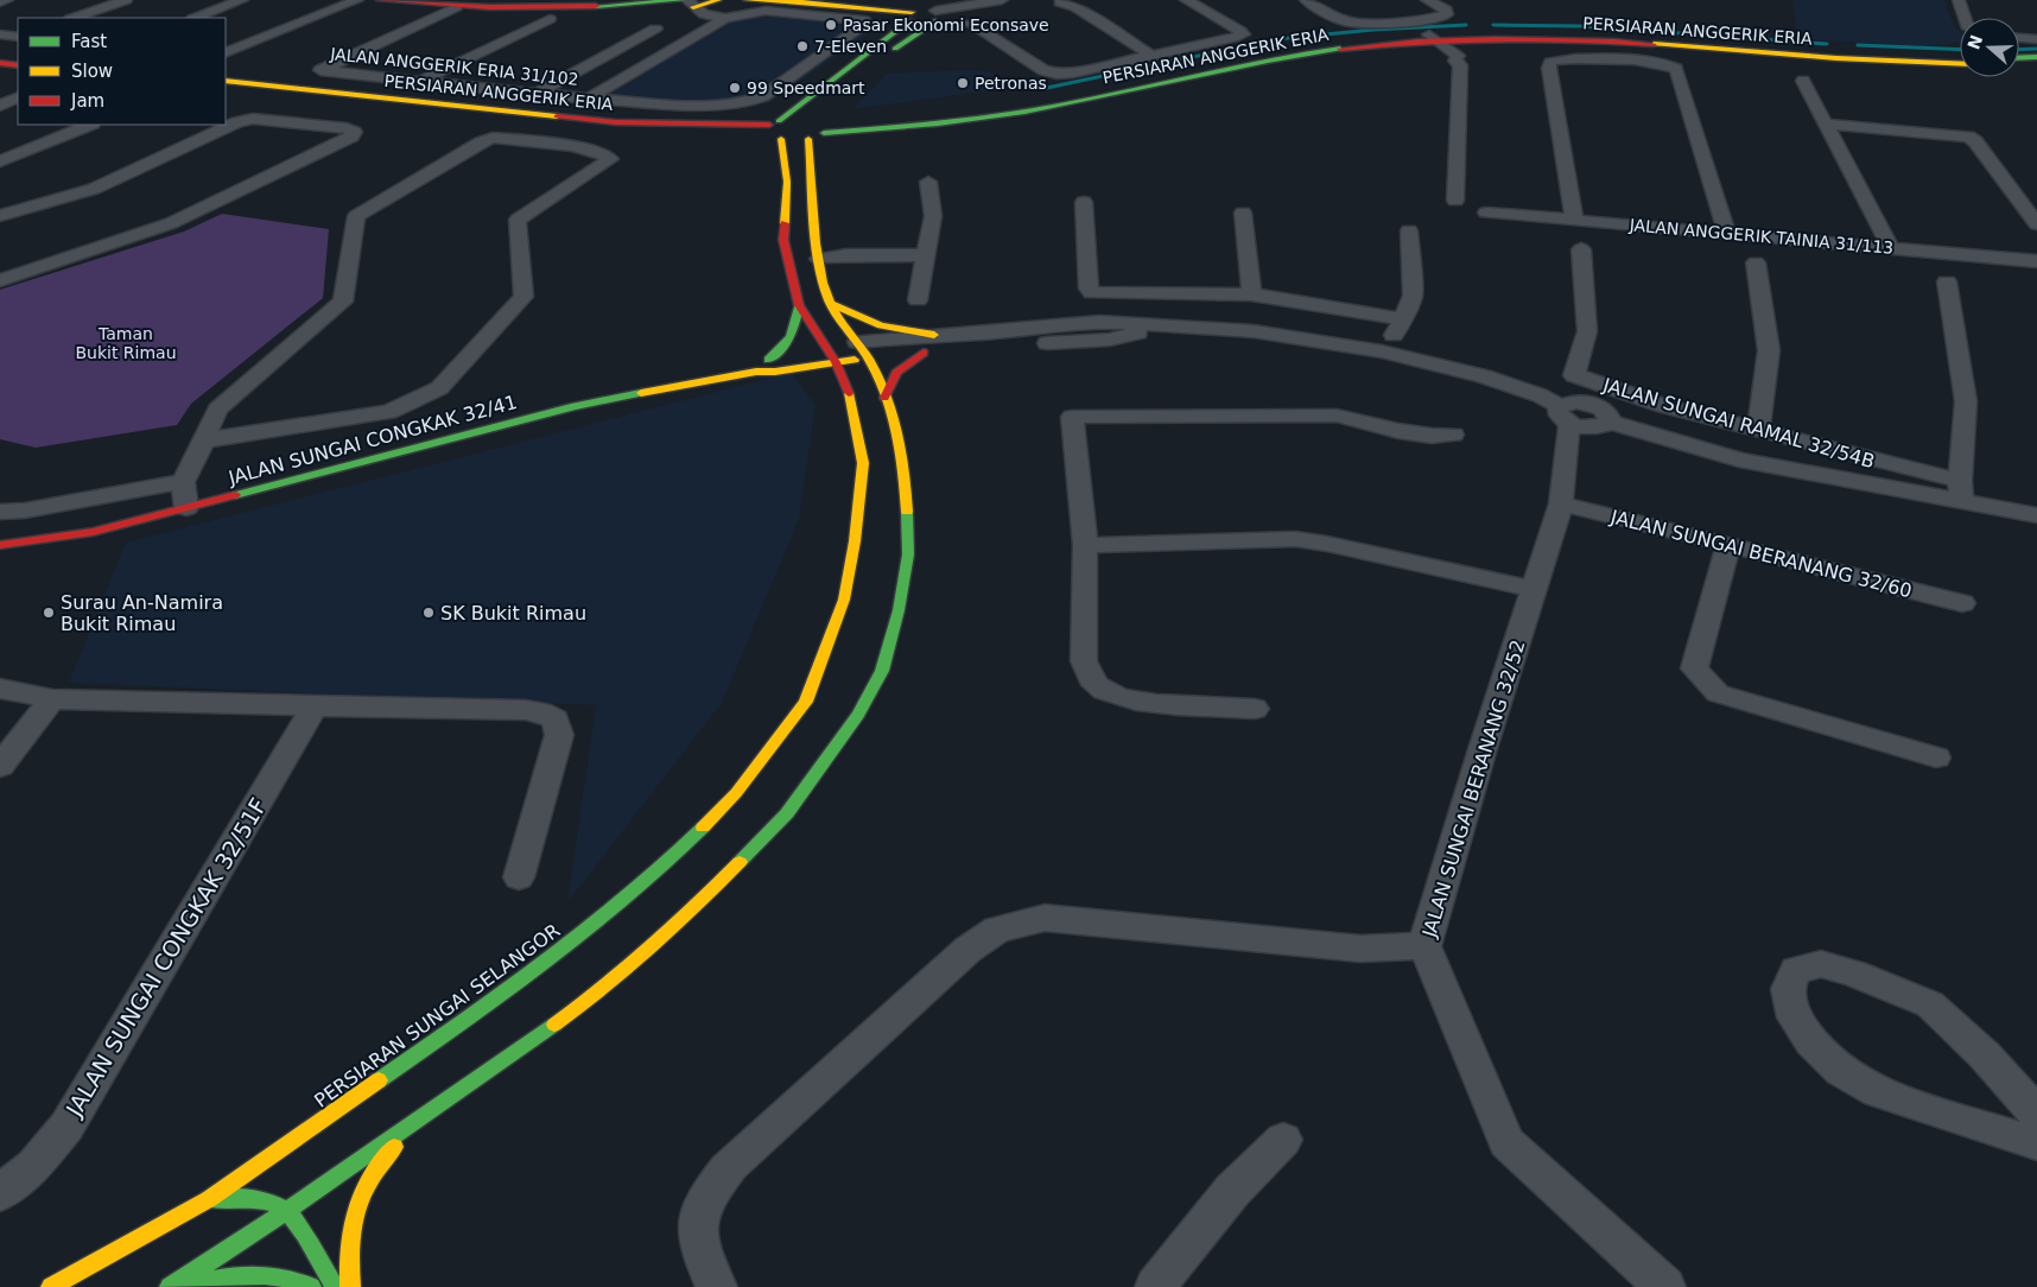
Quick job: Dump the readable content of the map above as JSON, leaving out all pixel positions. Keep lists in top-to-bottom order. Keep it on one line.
{"streets":{"main road":["PERSIARAN ANGGERIK ERIA","JALAN SUNGAI CONGKAK 32/41","PERSIARAN SUNGAI SELANGOR"],"street":["JALAN ANGGERIK ERIA 31/102","JALAN ANGGERIK TAINIA 31/113","JALAN SUNGAI RAMAL 32/54B","JALAN SUNGAI BERANANG 32/60","JALAN SUNGAI BERANANG 32/52","JALAN SUNGAI CONGKAK 32/51F"]},"crossings":[["PERSIARAN ANGGERIK ERIA","PERSIARAN SUNGAI SELANGOR"],["JALAN SUNGAI BERANANG 32/60","JALAN SUNGAI BERANANG 32/52"]],"parks":["Taman Bukit Rimau"],"places":["Pasar Ekonomi Econsave","7-Eleven","Petronas","99 Speedmart","Surau An-Namira Bukit Rimau","SK Bukit Rimau"],"legend":["Fast","Slow","Jam"],"north":"left"}
